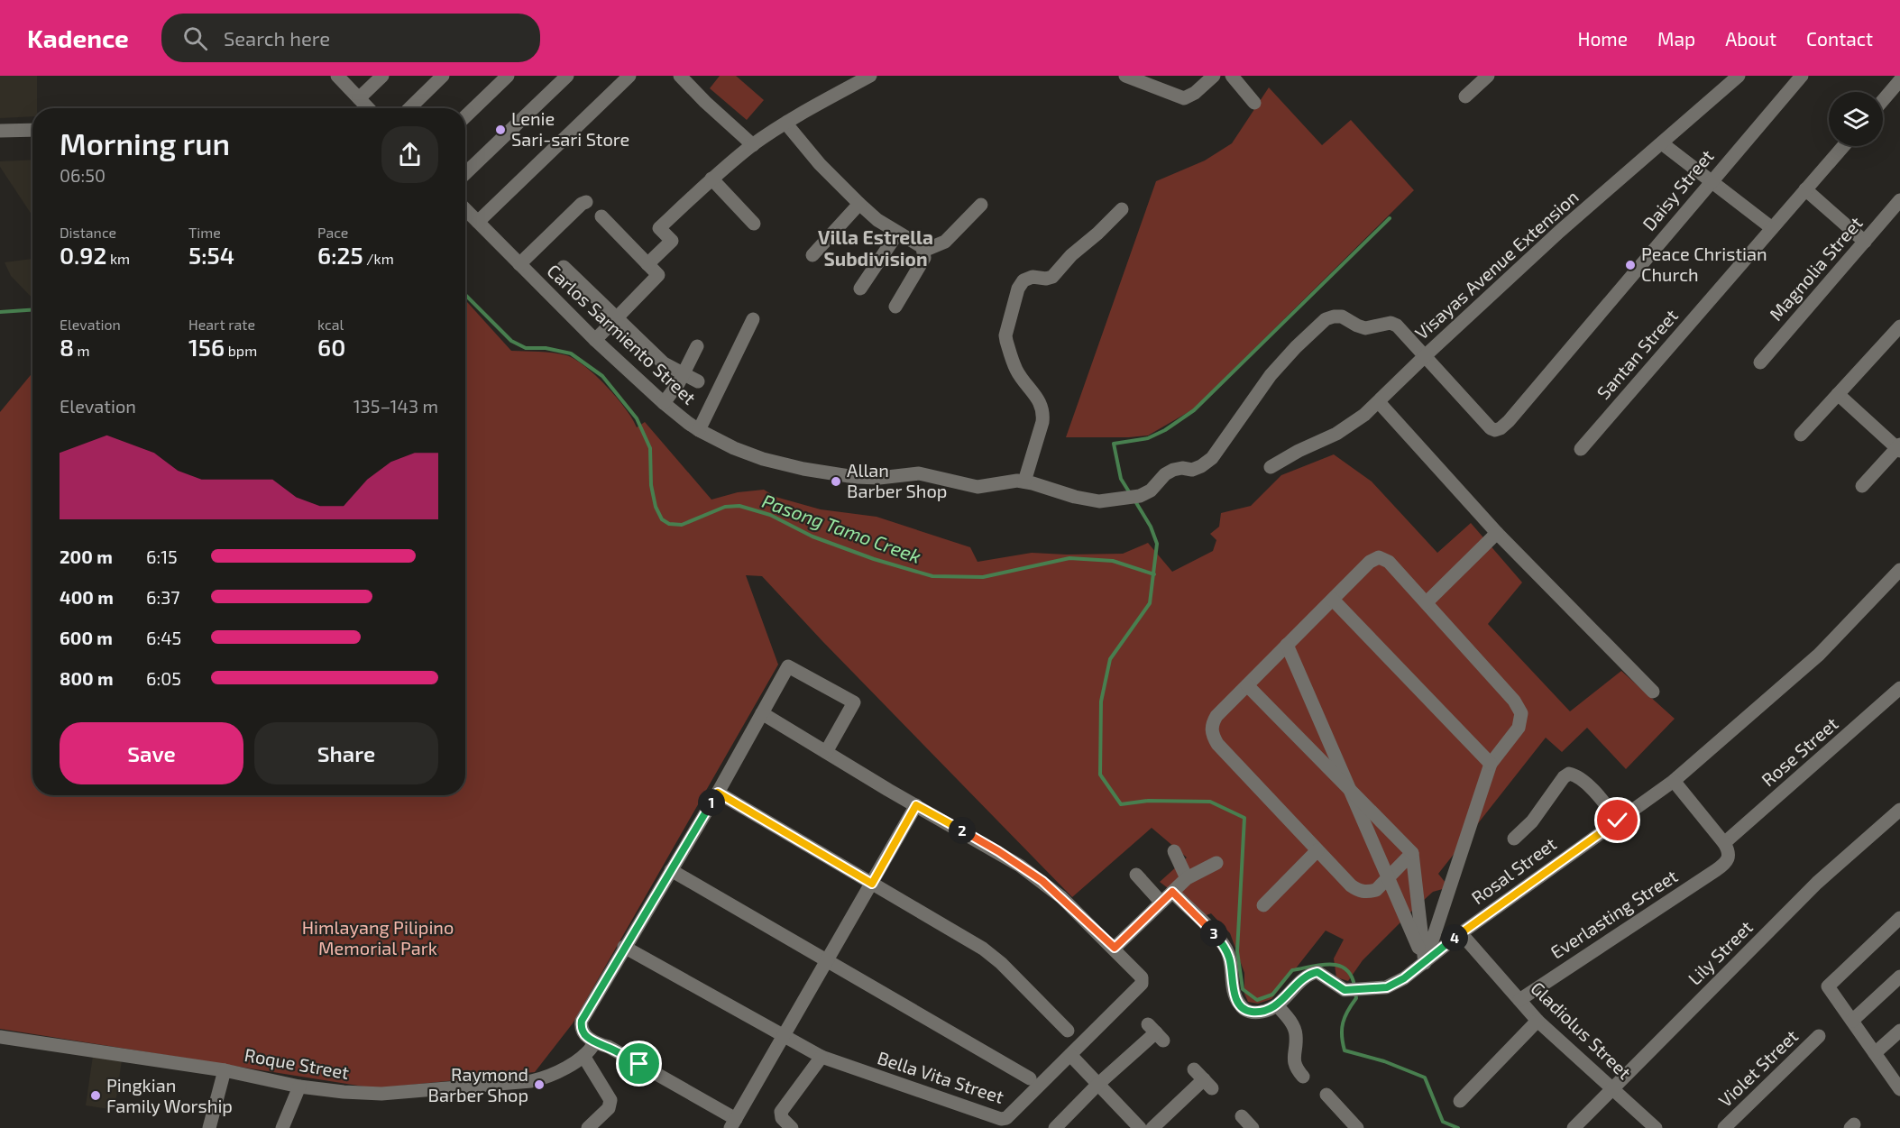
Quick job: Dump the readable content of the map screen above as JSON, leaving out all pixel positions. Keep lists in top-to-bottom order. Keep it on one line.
{"streets":{"street":["Daisy Street","Visayas Avenue Extension","Magnolia Street","Carlos Sarmiento Street","Santan Street","Rose Street","Rosal Street","Everlasting Street","Lily Street","Gladiolus Street","Roque Street","Violet Street","Bella Vita Street"]},"crossings":[["Daisy Street","Visayas Avenue Extension"],["Daisy Street","Carlos Sarmiento Street"],["Visayas Avenue Extension","Carlos Sarmiento Street"],["Rose Street","Everlasting Street"],["Rosal Street","Gladiolus Street"],["Everlasting Street","Gladiolus Street"],["Lily Street","Gladiolus Street"]],"districts":["Villa Estrella Subdivision"],"water":["Pasong Tamo Creek"],"parks":["Himlayang Pilipino Memorial Park"],"places":["Lenie Sari-sari Store","Peace Christian Church","Allan Barber Shop","Raymond Barber Shop","Pingkian Family Worship"],"page":{"header":"Kadence","search":"Search here","nav":["Home","Map","About","Contact"],"heading":["Morning run","06:50"],"stats":[["Distance","0.92 km"],["Time","5:54"],["Pace","6:25 /km"],["Elevation","8 m"],["Heart rate","156 bpm"],["kcal","60"]],"chart":["Elevation","135–143 m"],"list":[{"name":"200 m","note":"6:15"},{"name":"400 m","note":"6:37"},{"name":"600 m","note":"6:45"},{"name":"800 m","note":"6:05"}],"buttons":["Save","Share"],"pins":["1","2","3","4"]}}
